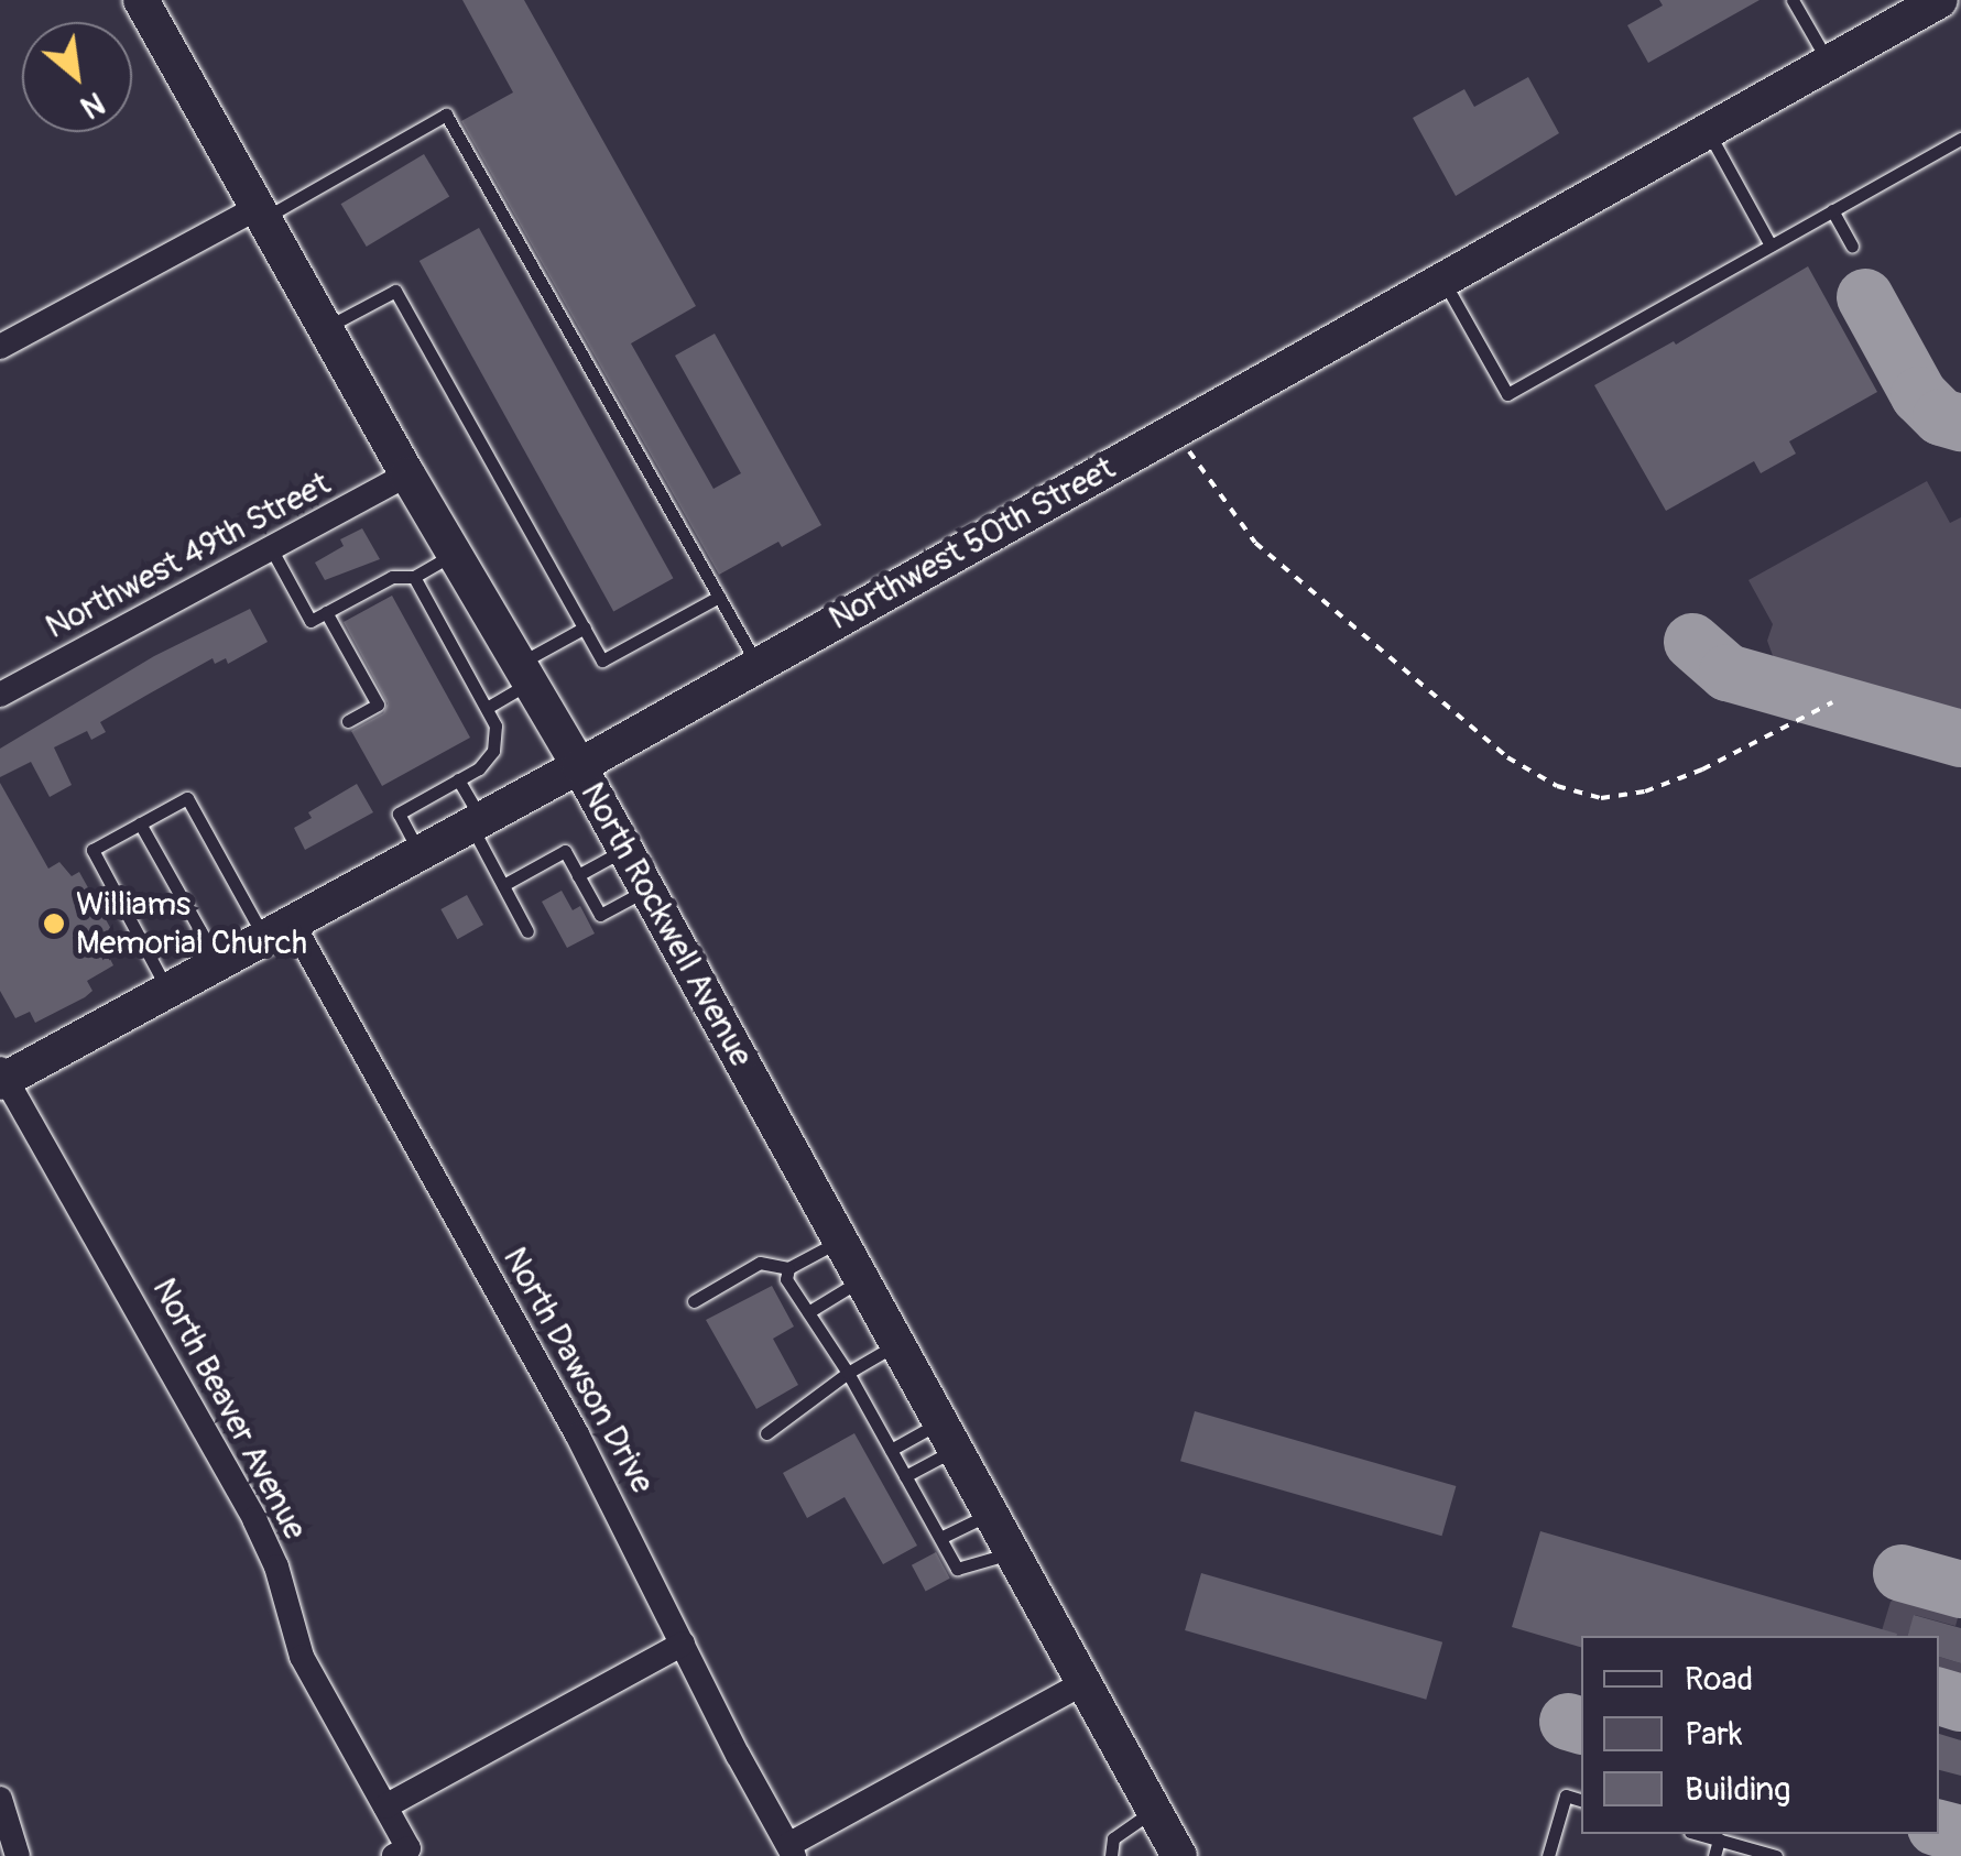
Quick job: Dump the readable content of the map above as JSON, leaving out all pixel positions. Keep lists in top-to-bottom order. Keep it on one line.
{"streets":{"street":["Northwest 50th Street","Northwest 49th Street","North Rockwell Avenue","North Dawson Drive","North Beaver Avenue"]},"crossings":[["Northwest 50th Street","North Rockwell Avenue"],["Northwest 50th Street","North Dawson Drive"],["Northwest 50th Street","North Beaver Avenue"],["Northwest 49th Street","North Rockwell Avenue"]],"places":["Williams Memorial Church"],"legend":["Road","Park","Building"],"north":"bottom right"}
